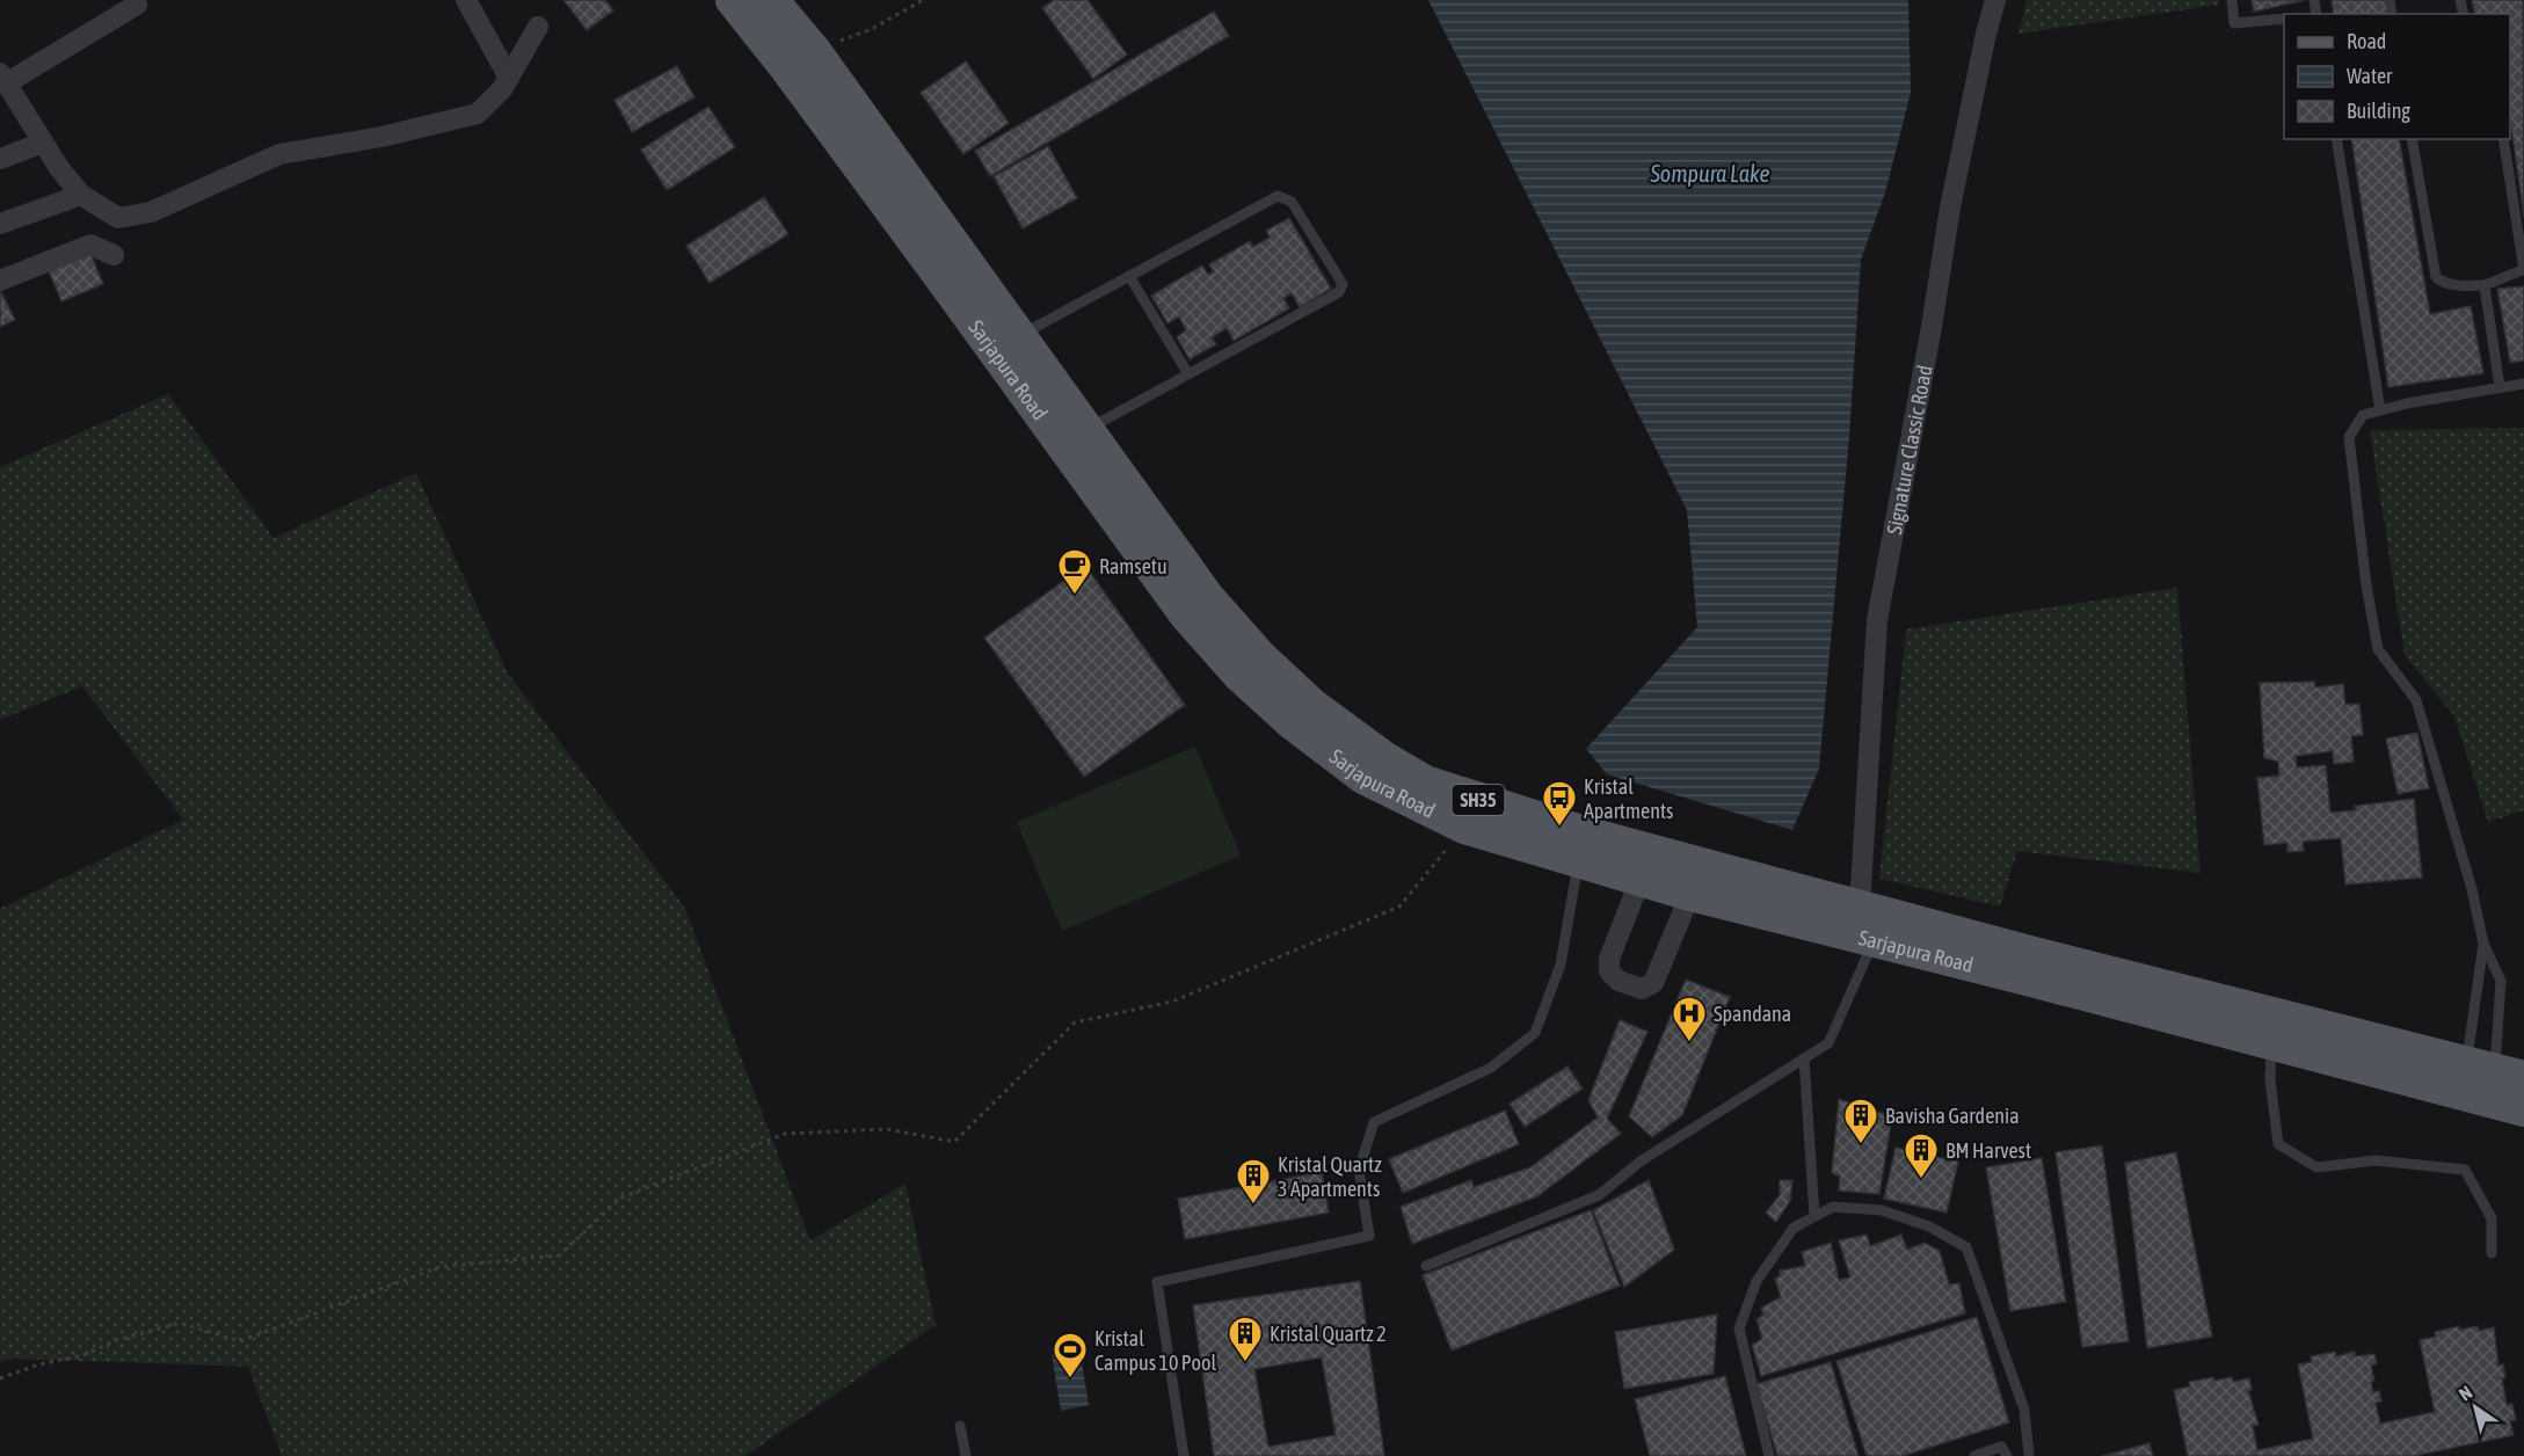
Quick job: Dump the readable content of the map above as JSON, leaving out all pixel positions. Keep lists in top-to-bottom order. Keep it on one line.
{"streets":{"main road":["Sarjapura Road","SH35"],"street":["Signature Classic Road"]},"crossings":[["Sarjapura Road","Signature Classic Road"]],"water":["Sompura Lake"],"places":{"cafe":["Ramsetu"],"bus stop":["Kristal Apartments"],"hospital":["Spandana"],"building":["Bavisha Gardenia","BM Harvest","Kristal Quartz 3 Apartments","Kristal Quartz 2"],"sports":["Kristal Campus 10 Pool"]},"legend":["Road","Water","Building"],"north":"top left"}
